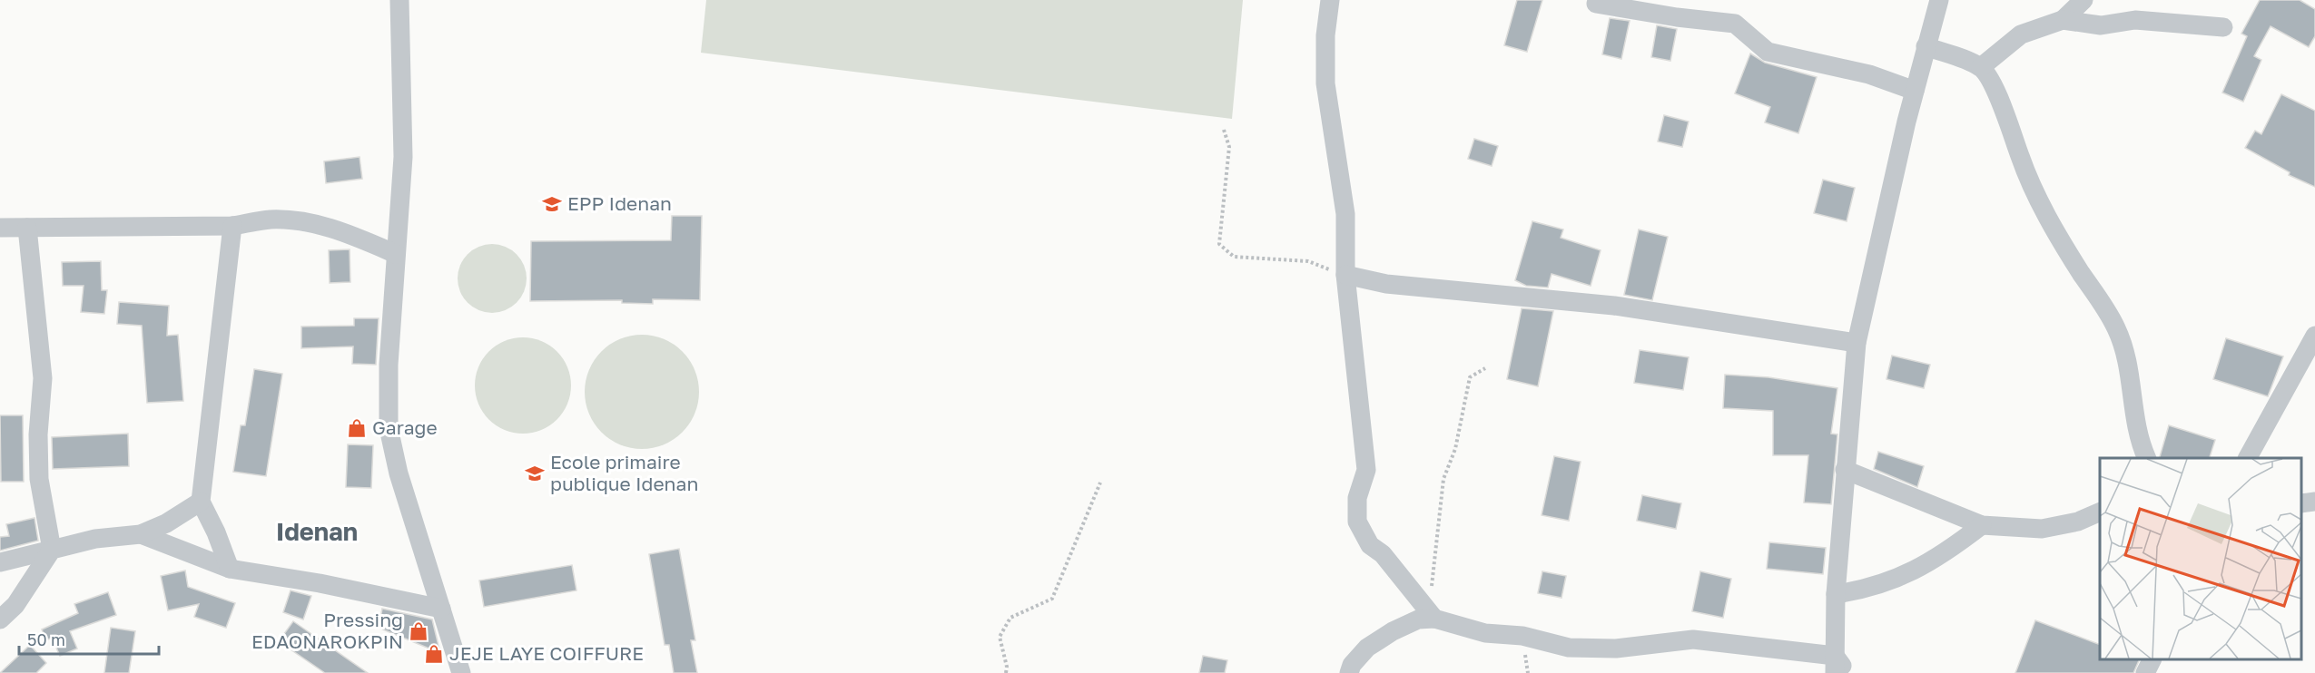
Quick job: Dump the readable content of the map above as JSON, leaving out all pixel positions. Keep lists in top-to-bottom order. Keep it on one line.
{"districts":["Idenan"],"places":{"school or university":["EPP Idenan","Ecole primaire publique Idenan"],"shop":["Garage","Pressing EDAONAROKPIN","JEJE LAYE COIFFURE"]},"scale_bar":"50 m"}
